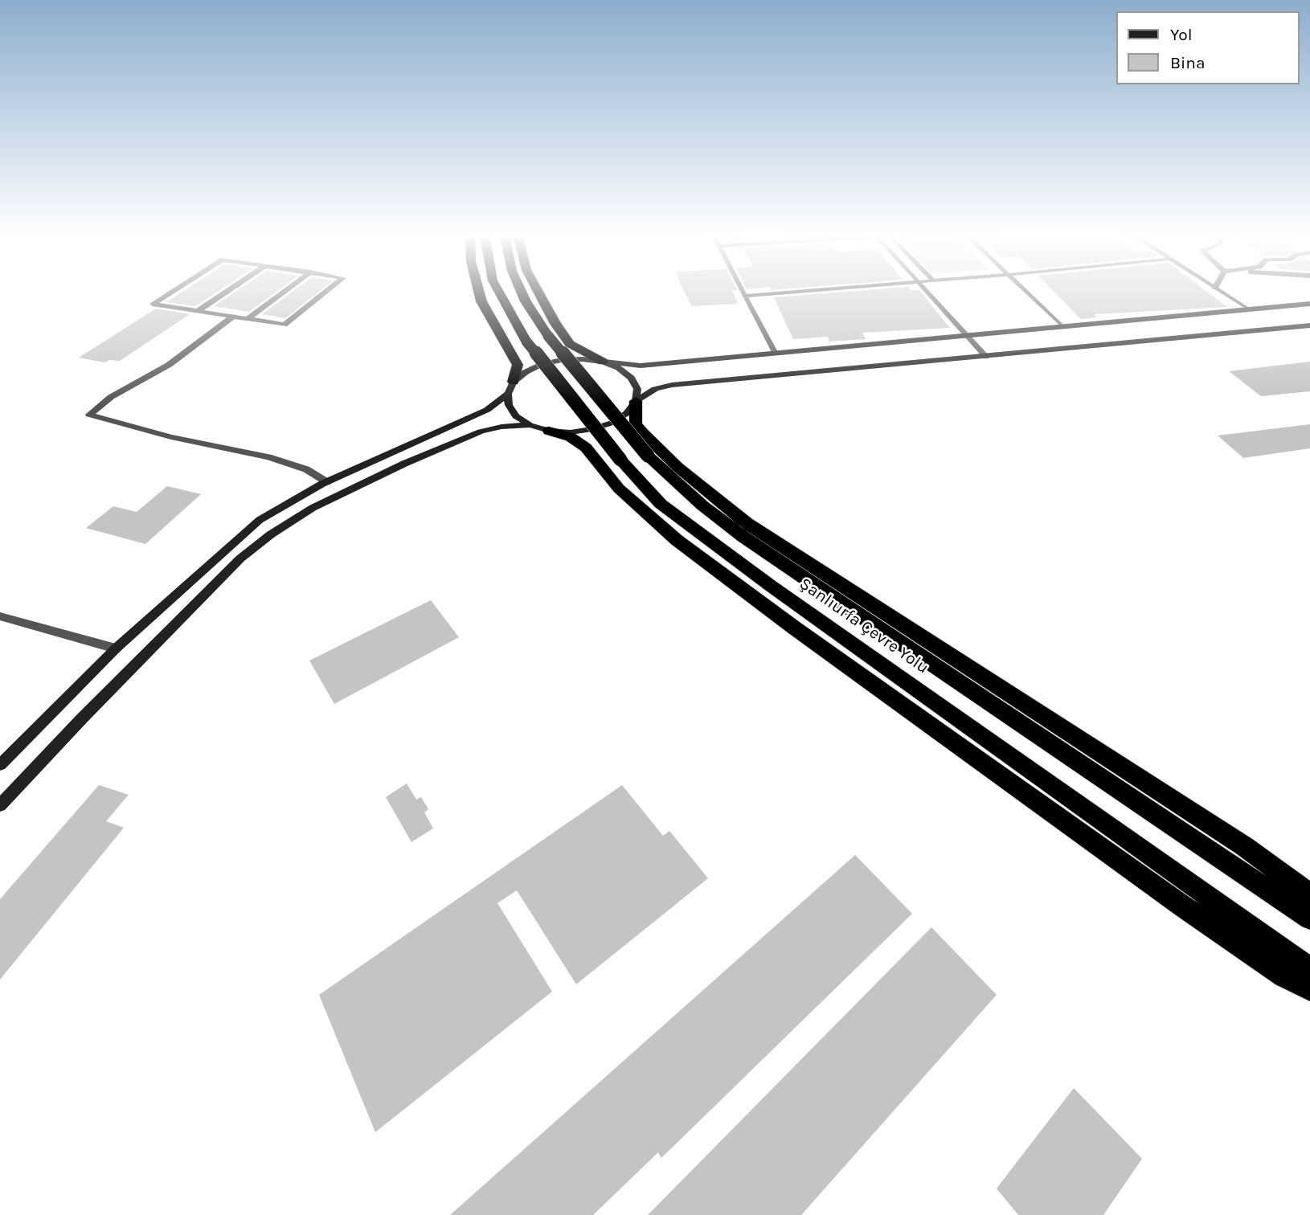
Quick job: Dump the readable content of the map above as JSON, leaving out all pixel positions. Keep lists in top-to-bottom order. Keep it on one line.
{"streets":{"highway":["Şanlıurfa Çevre Yolu"]},"legend":["Yol","Bina"]}
